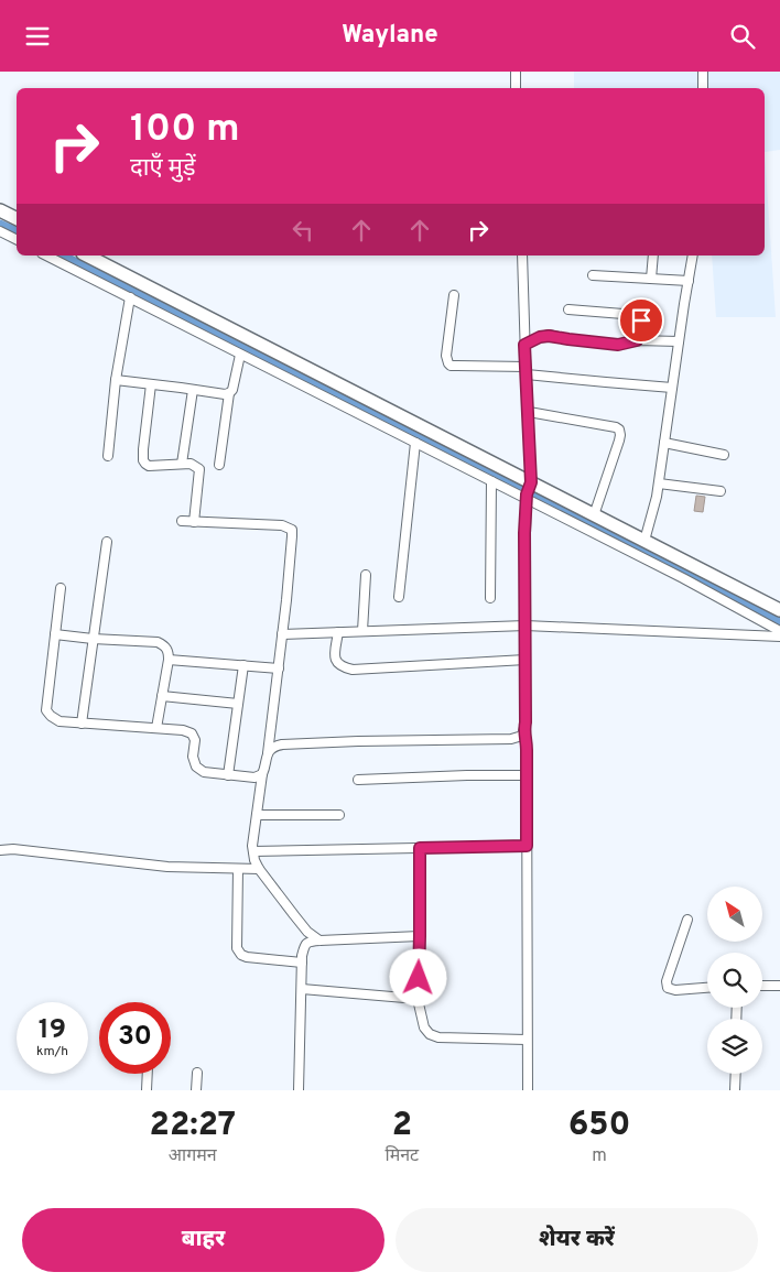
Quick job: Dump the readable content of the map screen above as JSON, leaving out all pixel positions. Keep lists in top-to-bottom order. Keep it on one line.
{"north":"top left","page":{"header":"Waylane","turn":["100 m","दाएँ मुड़ें"],"speed":"19 km/h","limit":"30","eta":["22:27","आगमन","2","मिनट","650","m"],"buttons":["बाहर","शेयर करें"]}}
